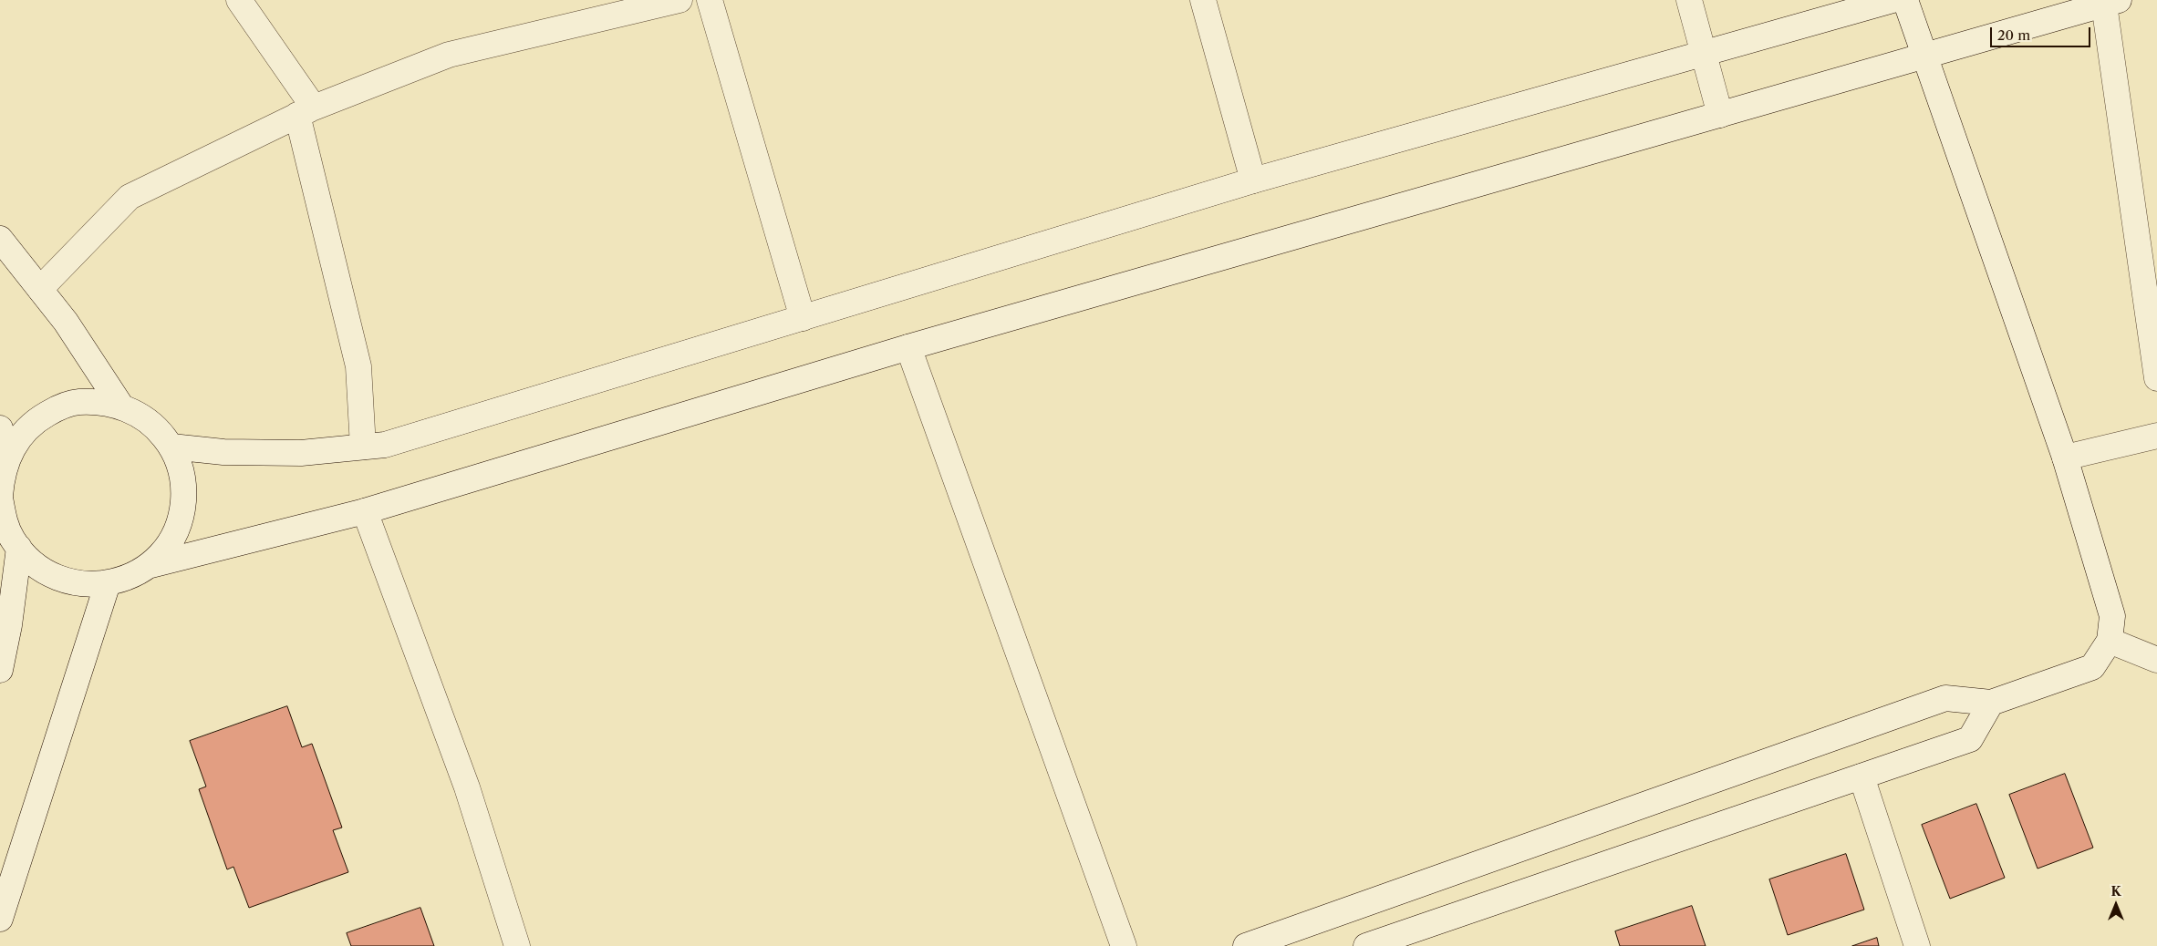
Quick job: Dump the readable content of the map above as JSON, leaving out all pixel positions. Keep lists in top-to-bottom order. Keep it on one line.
{"scale_bar":"20 m","north":"top"}
